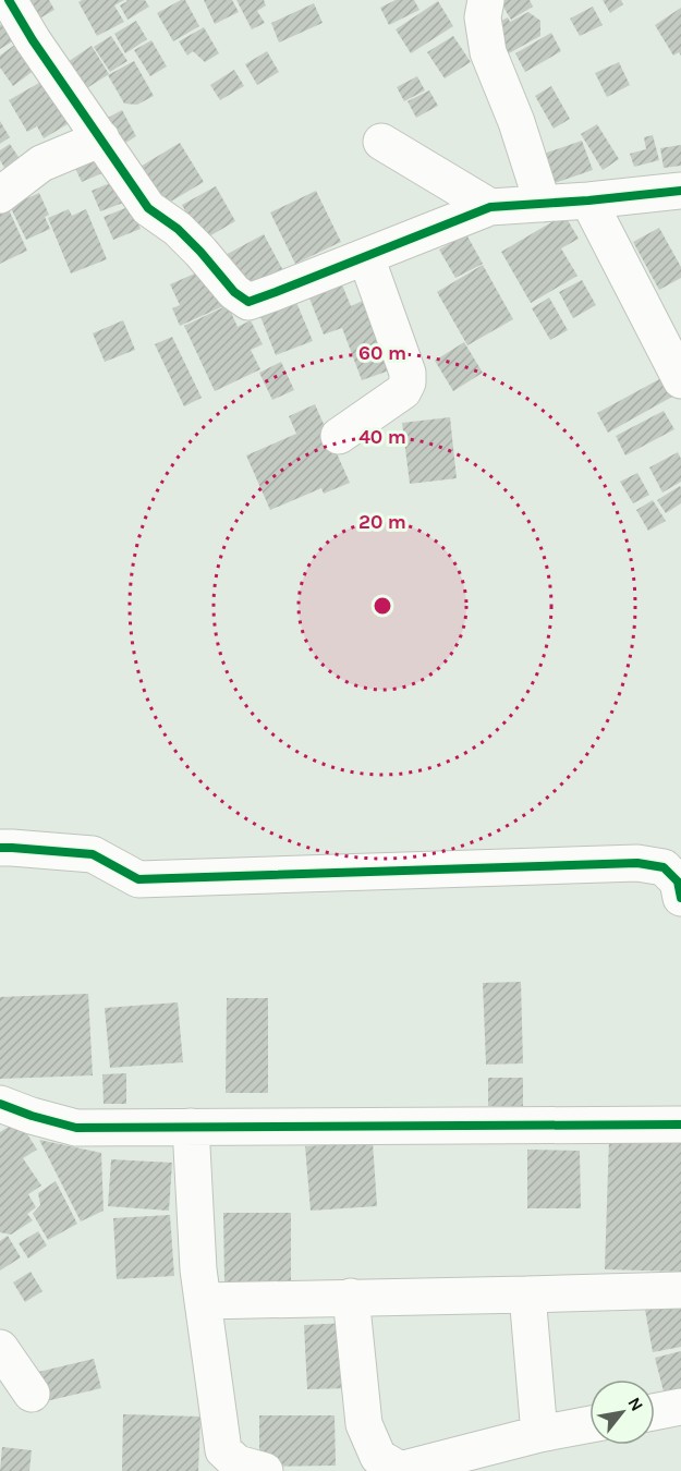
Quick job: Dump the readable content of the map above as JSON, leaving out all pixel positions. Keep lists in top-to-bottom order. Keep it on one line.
{"north":"top right","rings":["60 m","40 m","20 m"]}
